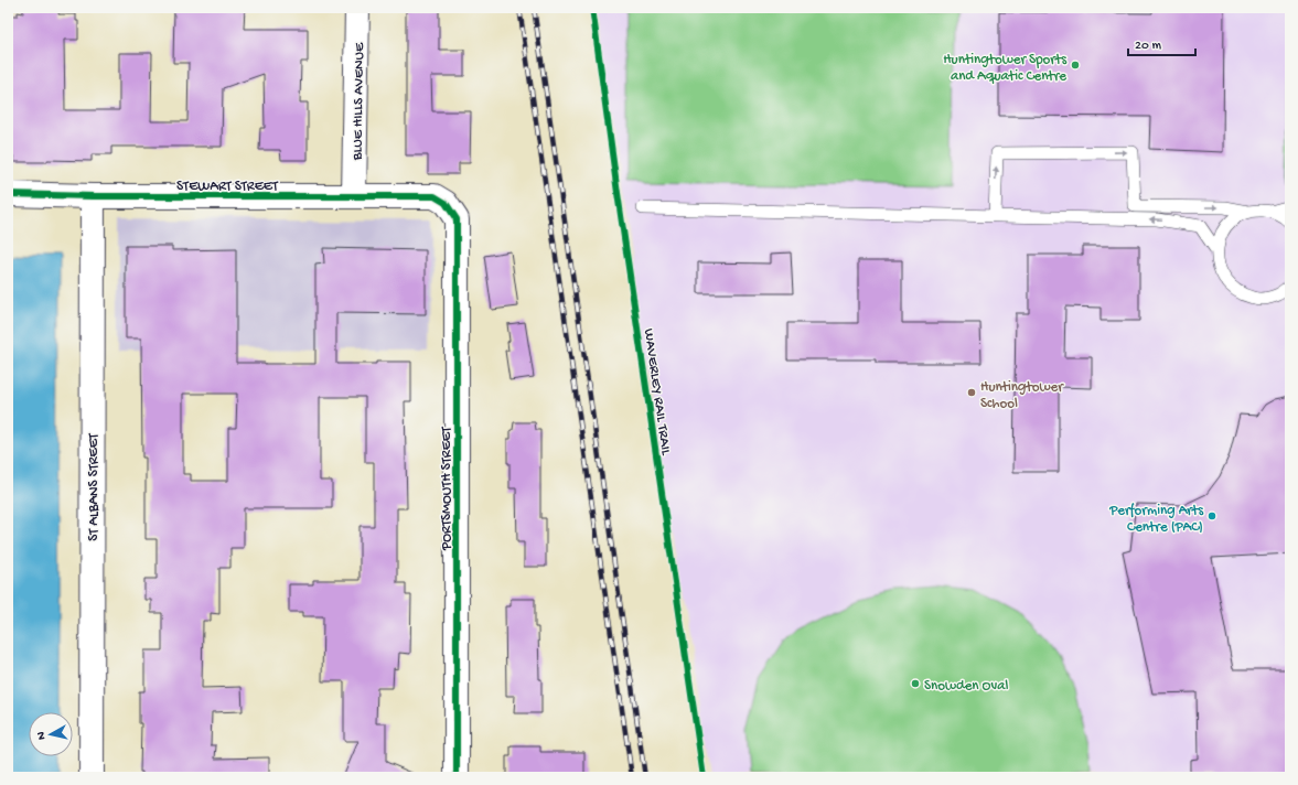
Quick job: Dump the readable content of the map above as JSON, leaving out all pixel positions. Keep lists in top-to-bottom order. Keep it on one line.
{"streets":{"street":["BLUE HILLS AVENUE","STEWART STREET","ST ALBANS STREET","PORTSMOUTH STREET"],"cycle path":["WAVERLEY RAIL TRAIL"]},"crossings":[["BLUE HILLS AVENUE","STEWART STREET"],["STEWART STREET","ST ALBANS STREET"],["STEWART STREET","PORTSMOUTH STREET"]],"places":["Huntingtower Sports and Aquatic Centre","Huntingtower School","Performing Arts Centre (PAC)","Snowden Oval"],"scale_bar":"20 m","north":"left"}
